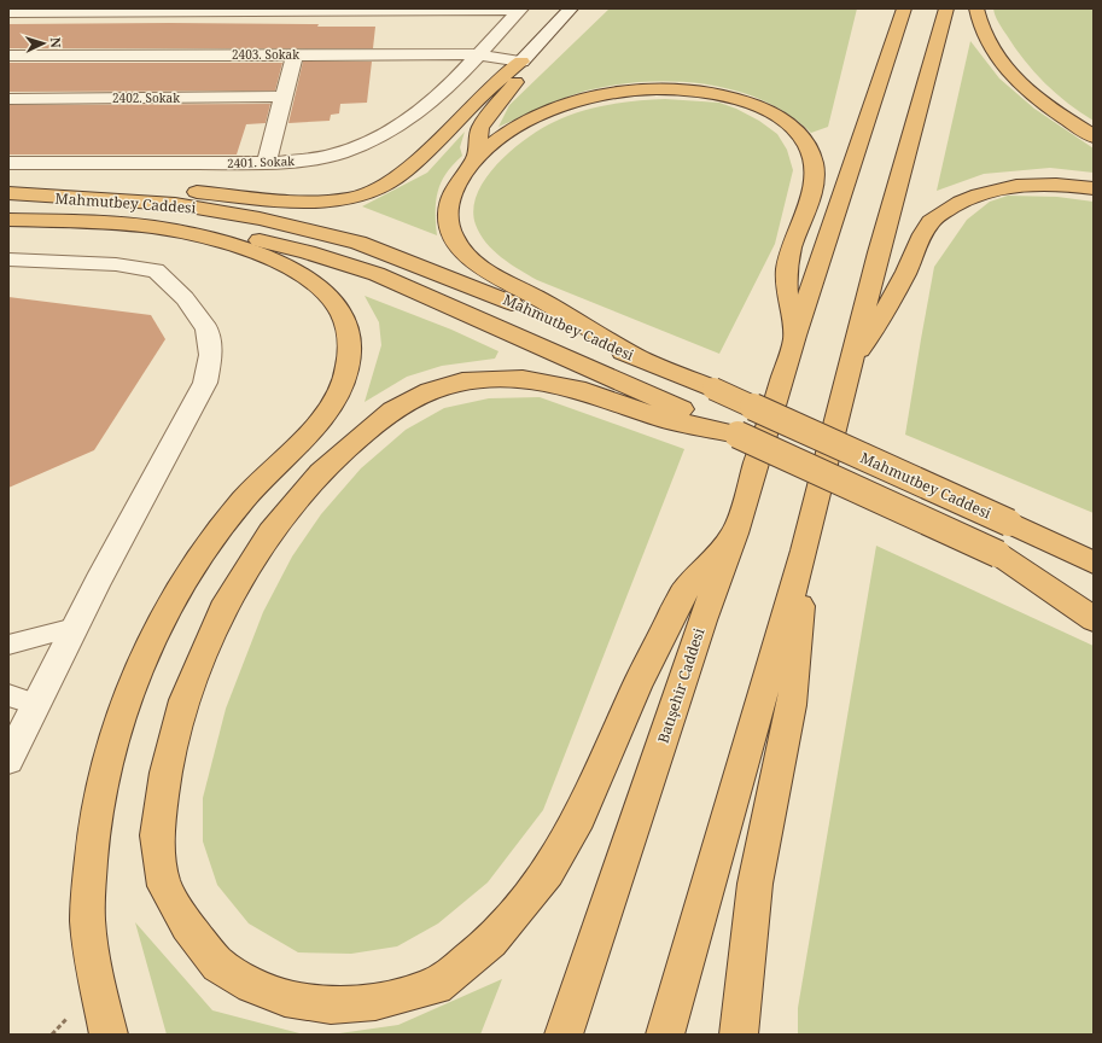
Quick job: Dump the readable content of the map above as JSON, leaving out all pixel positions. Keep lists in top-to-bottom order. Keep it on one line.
{"streets":{"highway":["Mahmutbey Caddesi","Batışehir Caddesi"],"street":["2403. Sokak","2402. Sokak","2401. Sokak"]},"crossings":[["2403. Sokak","2401. Sokak"]],"north":"right"}
